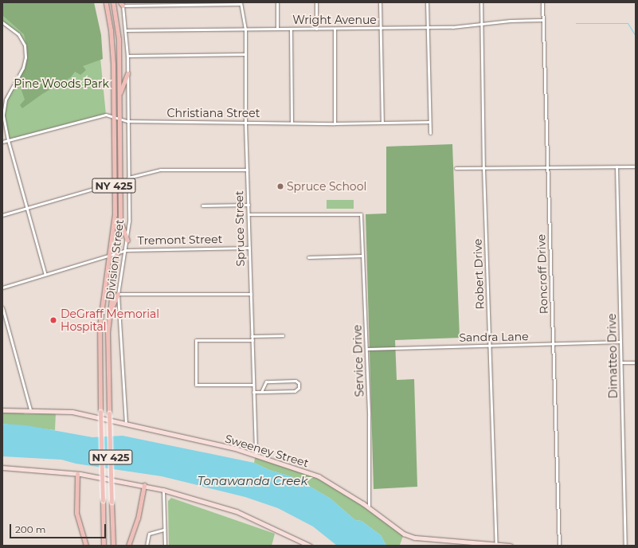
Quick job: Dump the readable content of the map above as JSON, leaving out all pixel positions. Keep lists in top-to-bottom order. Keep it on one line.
{"streets":{"main road":["NY 425"],"street":["Wright Avenue","Christiana Street","Spruce Street","Tremont Street","Division Street","Robert Drive","Roncroff Drive","Sandra Lane","Dimatteo Drive","Service Drive","Sweeney Street"]},"crossings":[["Wright Avenue","Spruce Street"],["Wright Avenue","Division Street"],["Wright Avenue","Robert Drive"],["Wright Avenue","Roncroff Drive"],["Christiana Street","NY 425"],["Christiana Street","Spruce Street"],["Christiana Street","Division Street"],["NY 425","Tremont Street"],["Spruce Street","Tremont Street"],["Spruce Street","Service Drive"],["Spruce Street","Sweeney Street"],["Tremont Street","Division Street"],["Division Street","Sweeney Street"],["Robert Drive","Sandra Lane"],["Robert Drive","Sweeney Street"],["Roncroff Drive","Sandra Lane"],["Sandra Lane","Dimatteo Drive"],["Sandra Lane","Service Drive"],["Service Drive","Sweeney Street"]],"water":["Tonawanda Creek"],"parks":["Pine Woods Park"],"places":["Spruce School","DeGraff Memorial Hospital"],"scale_bar":"200 m"}
